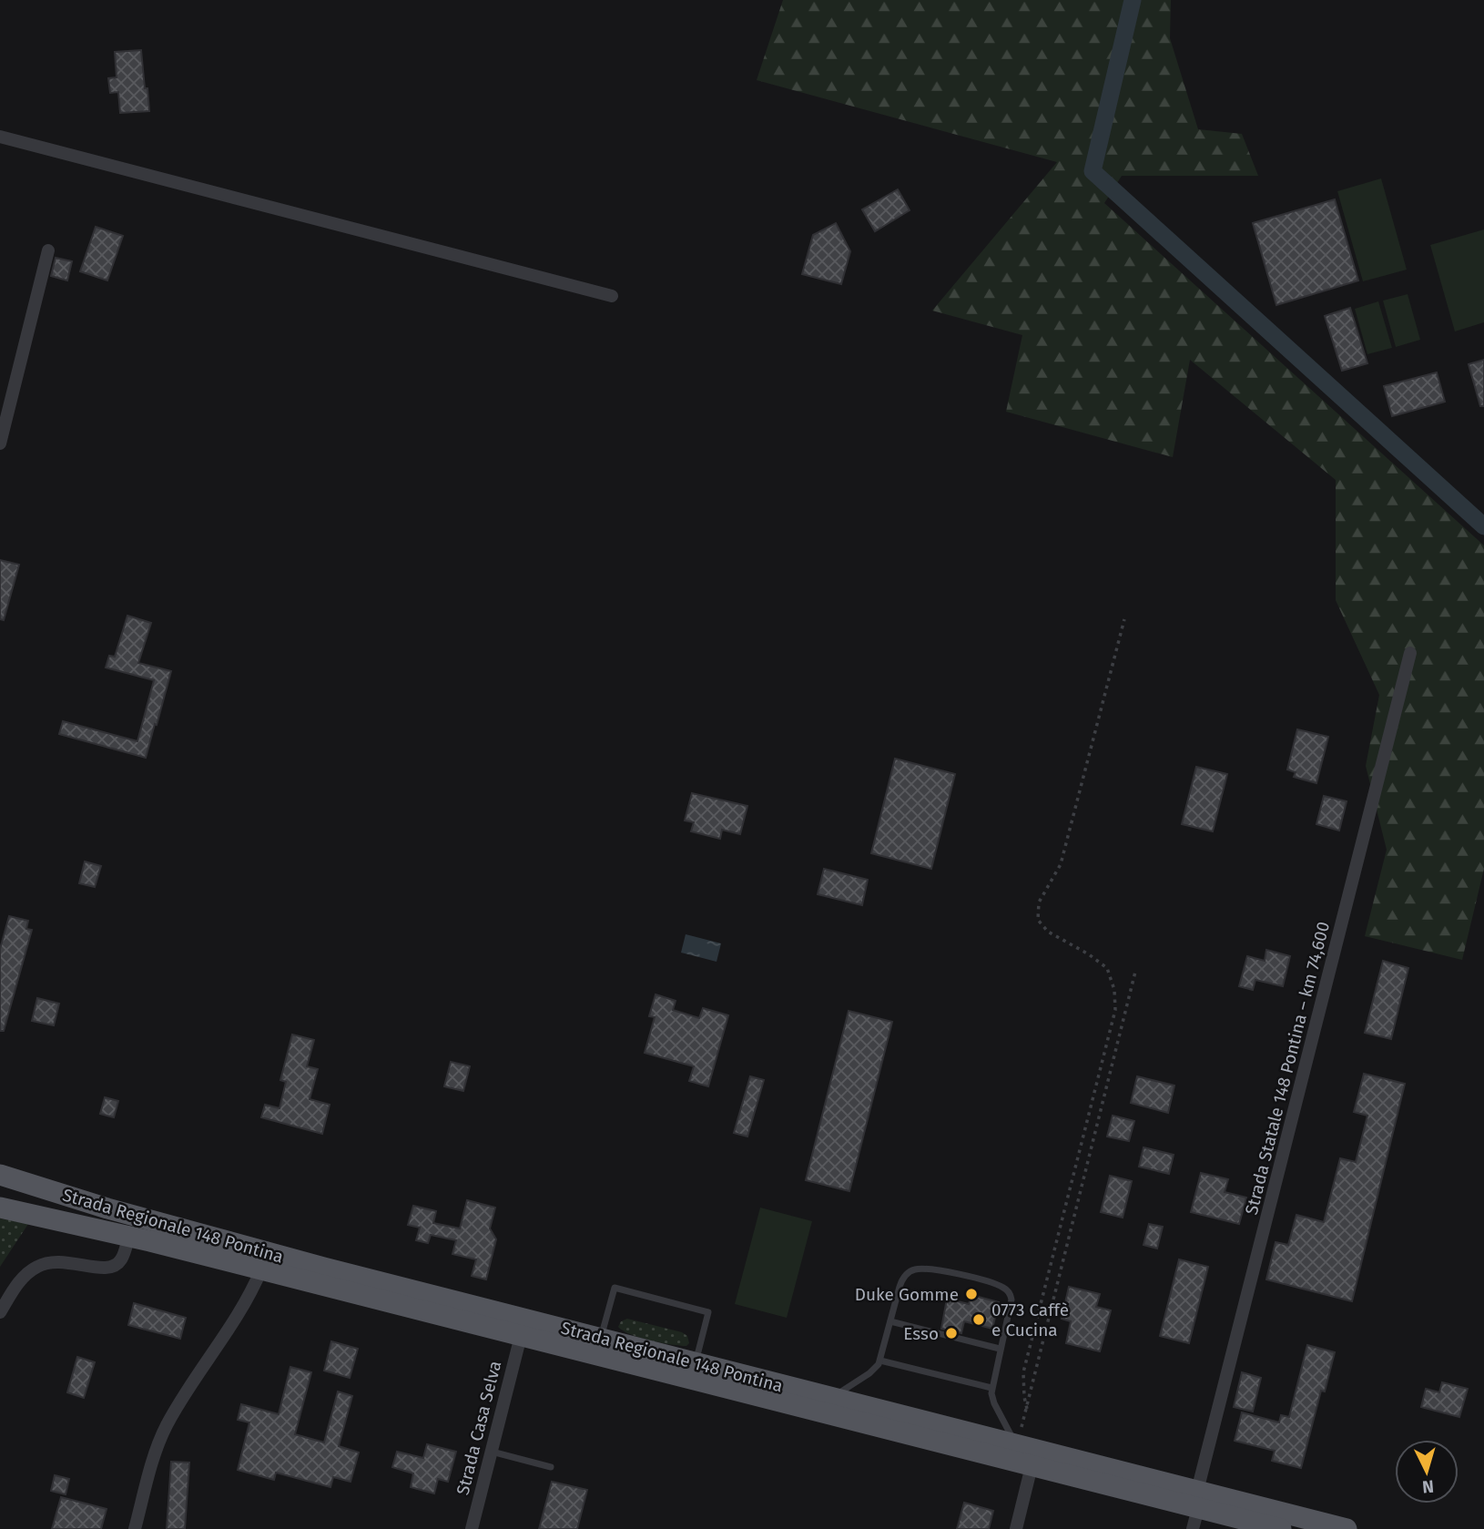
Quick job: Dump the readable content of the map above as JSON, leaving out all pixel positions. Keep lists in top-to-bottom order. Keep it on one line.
{"streets":{"main road":["Strada Regionale 148 Pontina"],"street":["Strada Statale 148 Pontina – km 74,600","Strada Casa Selva"]},"crossings":[["Strada Statale 148 Pontina – km 74,600","Strada Regionale 148 Pontina"],["Strada Regionale 148 Pontina","Strada Casa Selva"]],"places":["Duke Gomme","0773 Caffè e Cucina","Esso"],"north":"bottom"}
